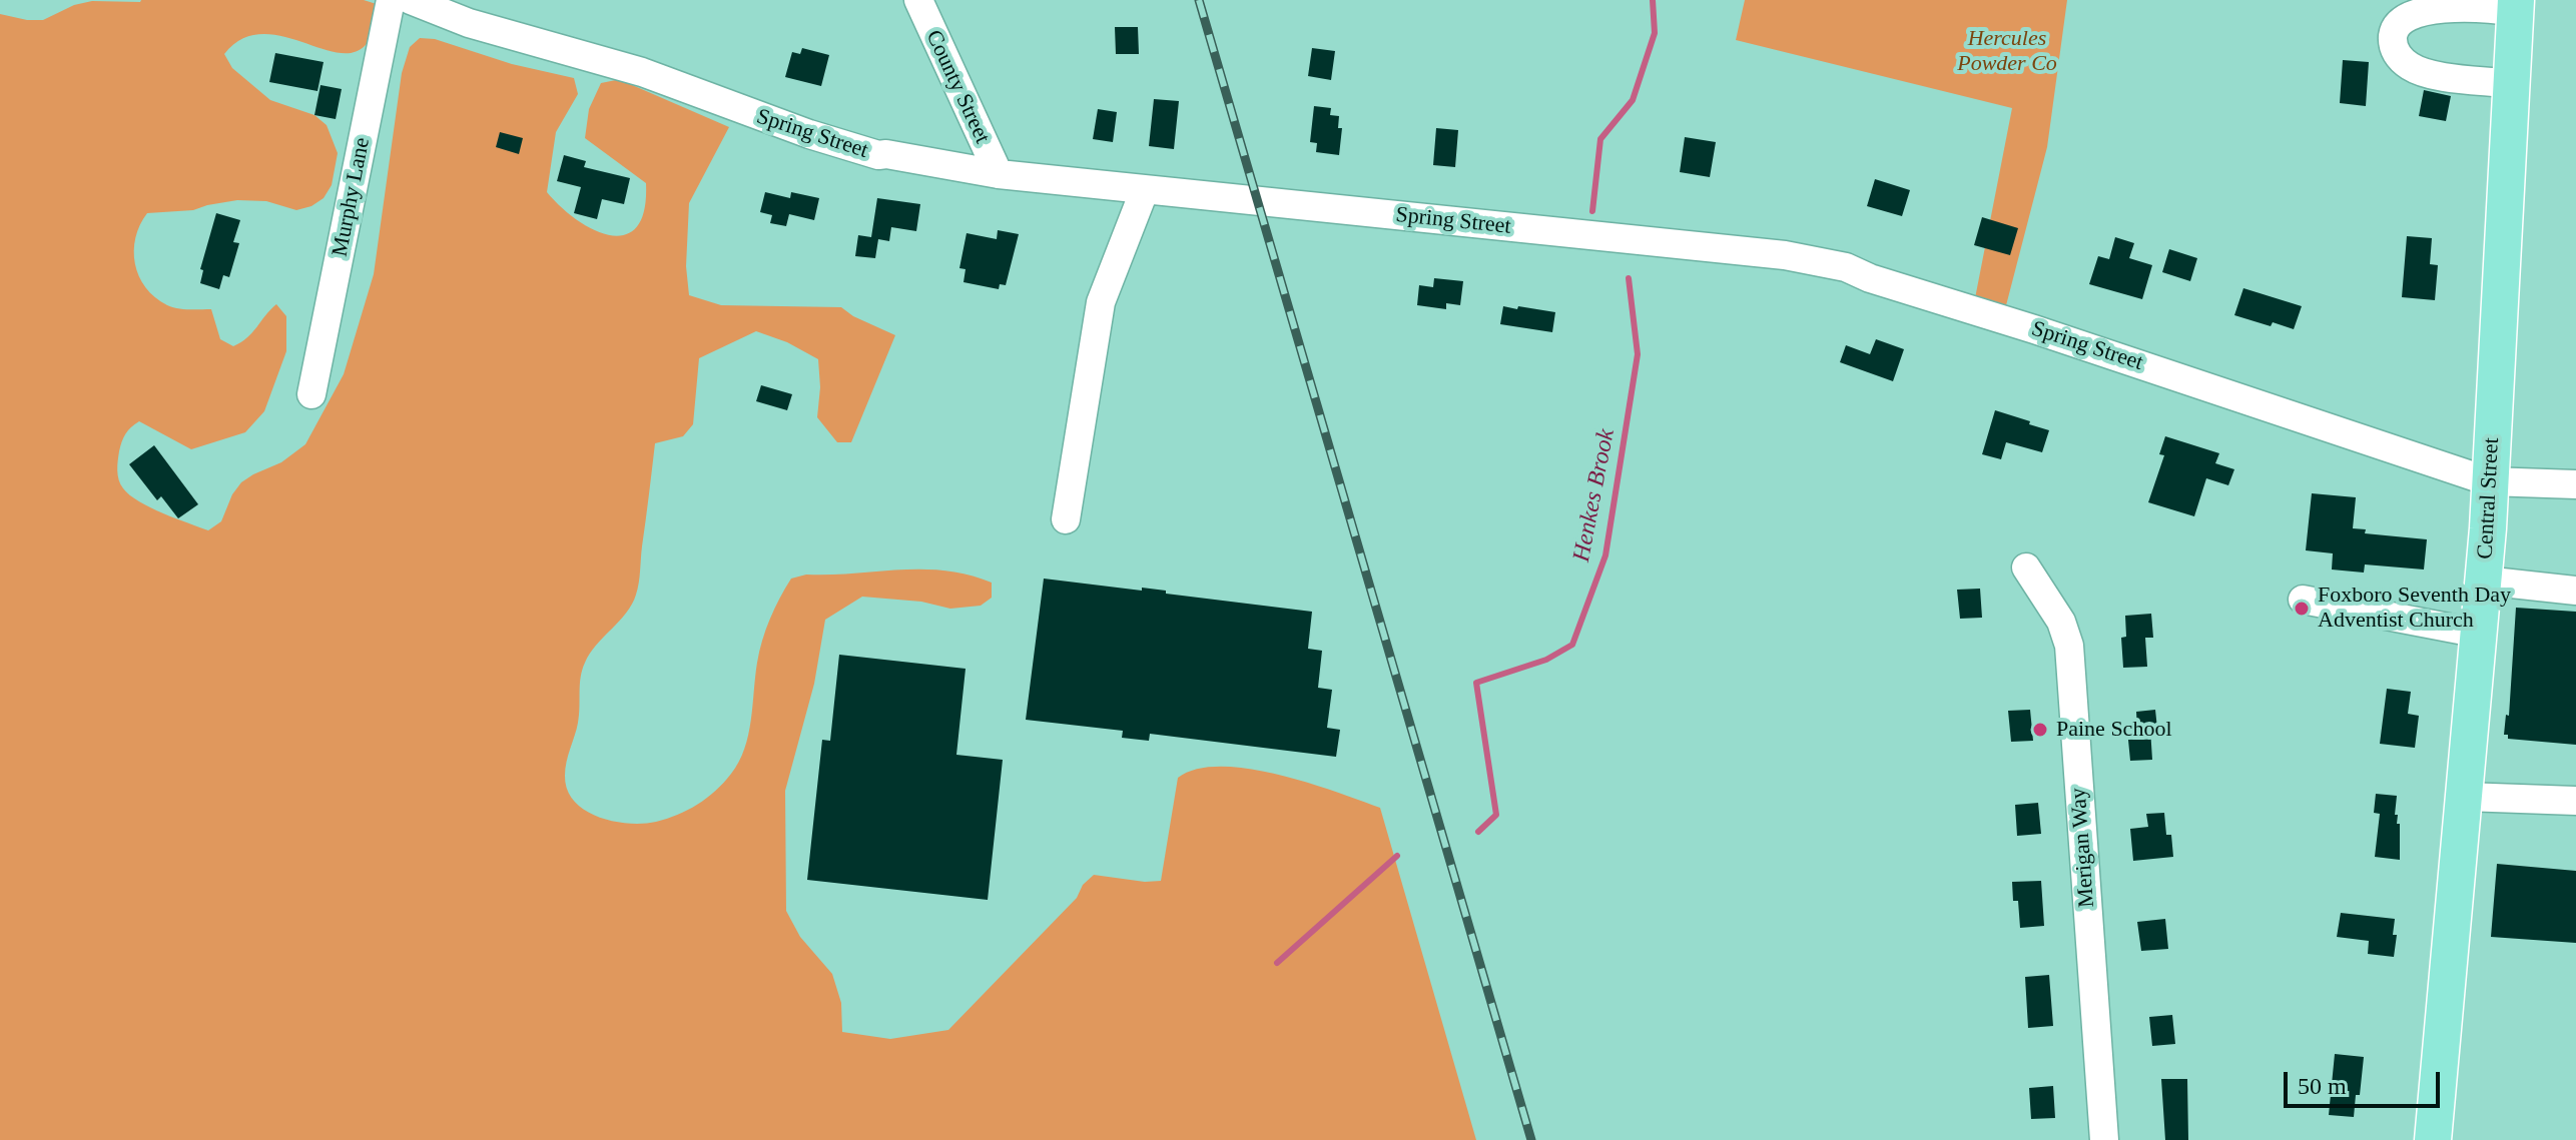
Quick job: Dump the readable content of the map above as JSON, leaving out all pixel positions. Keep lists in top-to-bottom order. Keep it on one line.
{"streets":{"main road":["Central Street"],"street":["County Street","Spring Street","Murphy Lane","Merigan Way"]},"crossings":[["County Street","Spring Street"],["Spring Street","Central Street"]],"water":["Henkes Brook"],"parks":["Hercules Powder Co"],"places":["Foxboro Seventh Day Adventist Church","Paine School"],"scale_bar":"50 m"}
